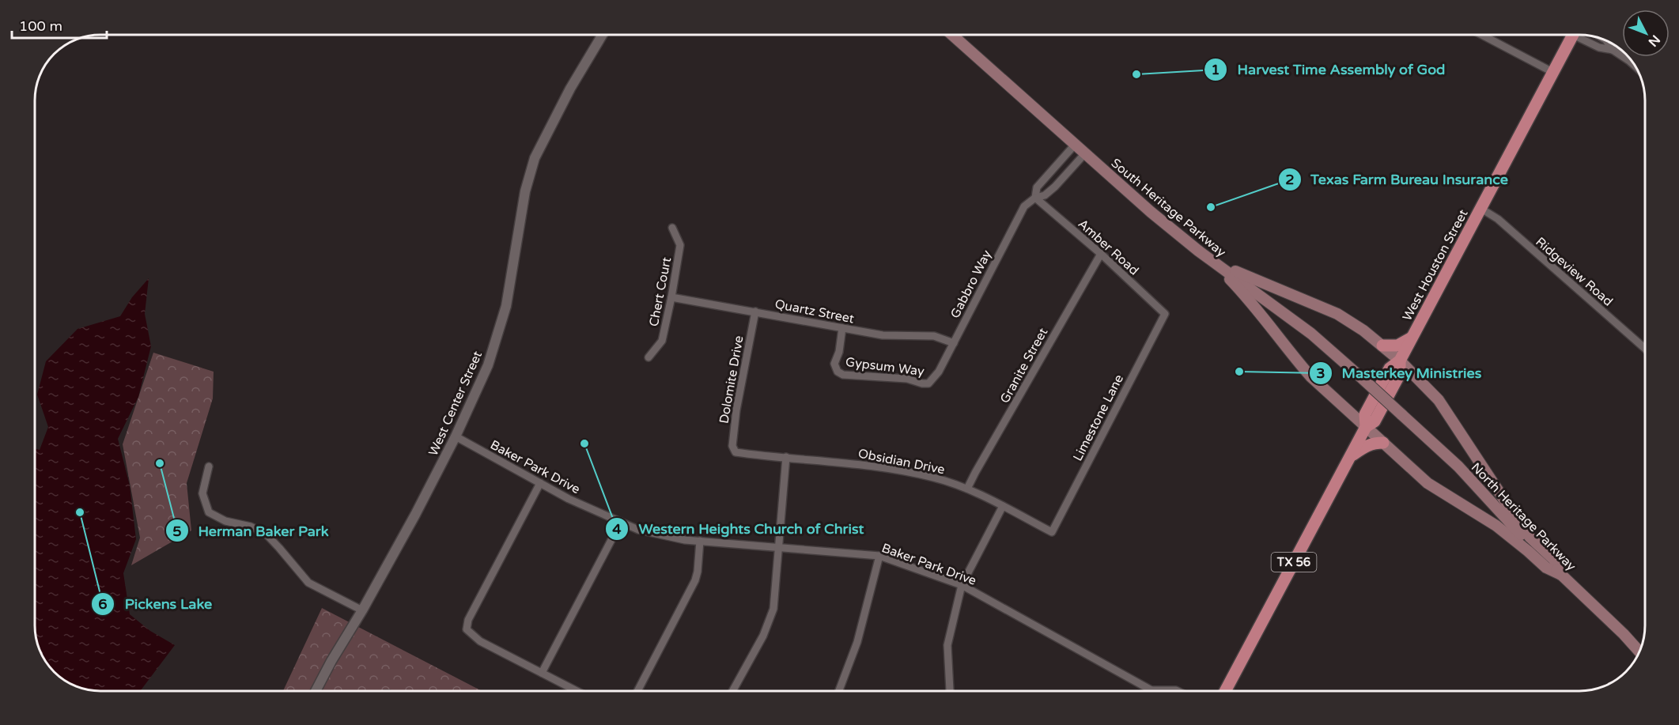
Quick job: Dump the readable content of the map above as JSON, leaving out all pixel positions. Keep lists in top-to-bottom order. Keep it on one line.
{"streets":{"main road":["South Heritage Parkway","West Houston Street","North Heritage Parkway","TX 56"],"street":["Amber Road","Ridgeview Road","Gabbro Way","Chert Court","Quartz Street","Granite Street","Gypsum Way","Dolomite Drive","West Center Street","Limestone Lane","Obsidian Drive","Baker Park Drive"]},"crossings":[["South Heritage Parkway","Gabbro Way"],["South Heritage Parkway","North Heritage Parkway"],["Amber Road","Gabbro Way"],["Amber Road","Granite Street"],["Amber Road","Limestone Lane"],["West Houston Street","Ridgeview Road"],["Gabbro Way","Quartz Street"],["Gabbro Way","Gypsum Way"],["Chert Court","Quartz Street"],["Quartz Street","Gypsum Way"],["Quartz Street","Dolomite Drive"],["Granite Street","Obsidian Drive"],["Dolomite Drive","Obsidian Drive"],["West Center Street","Baker Park Drive"],["Limestone Lane","Obsidian Drive"]],"places":["Harvest Time Assembly of God","Texas Farm Bureau Insurance","Masterkey Ministries","Western Heights Church of Christ","Herman Baker Park","Pickens Lake"],"scale_bar":"100 m","north":"bottom right"}
